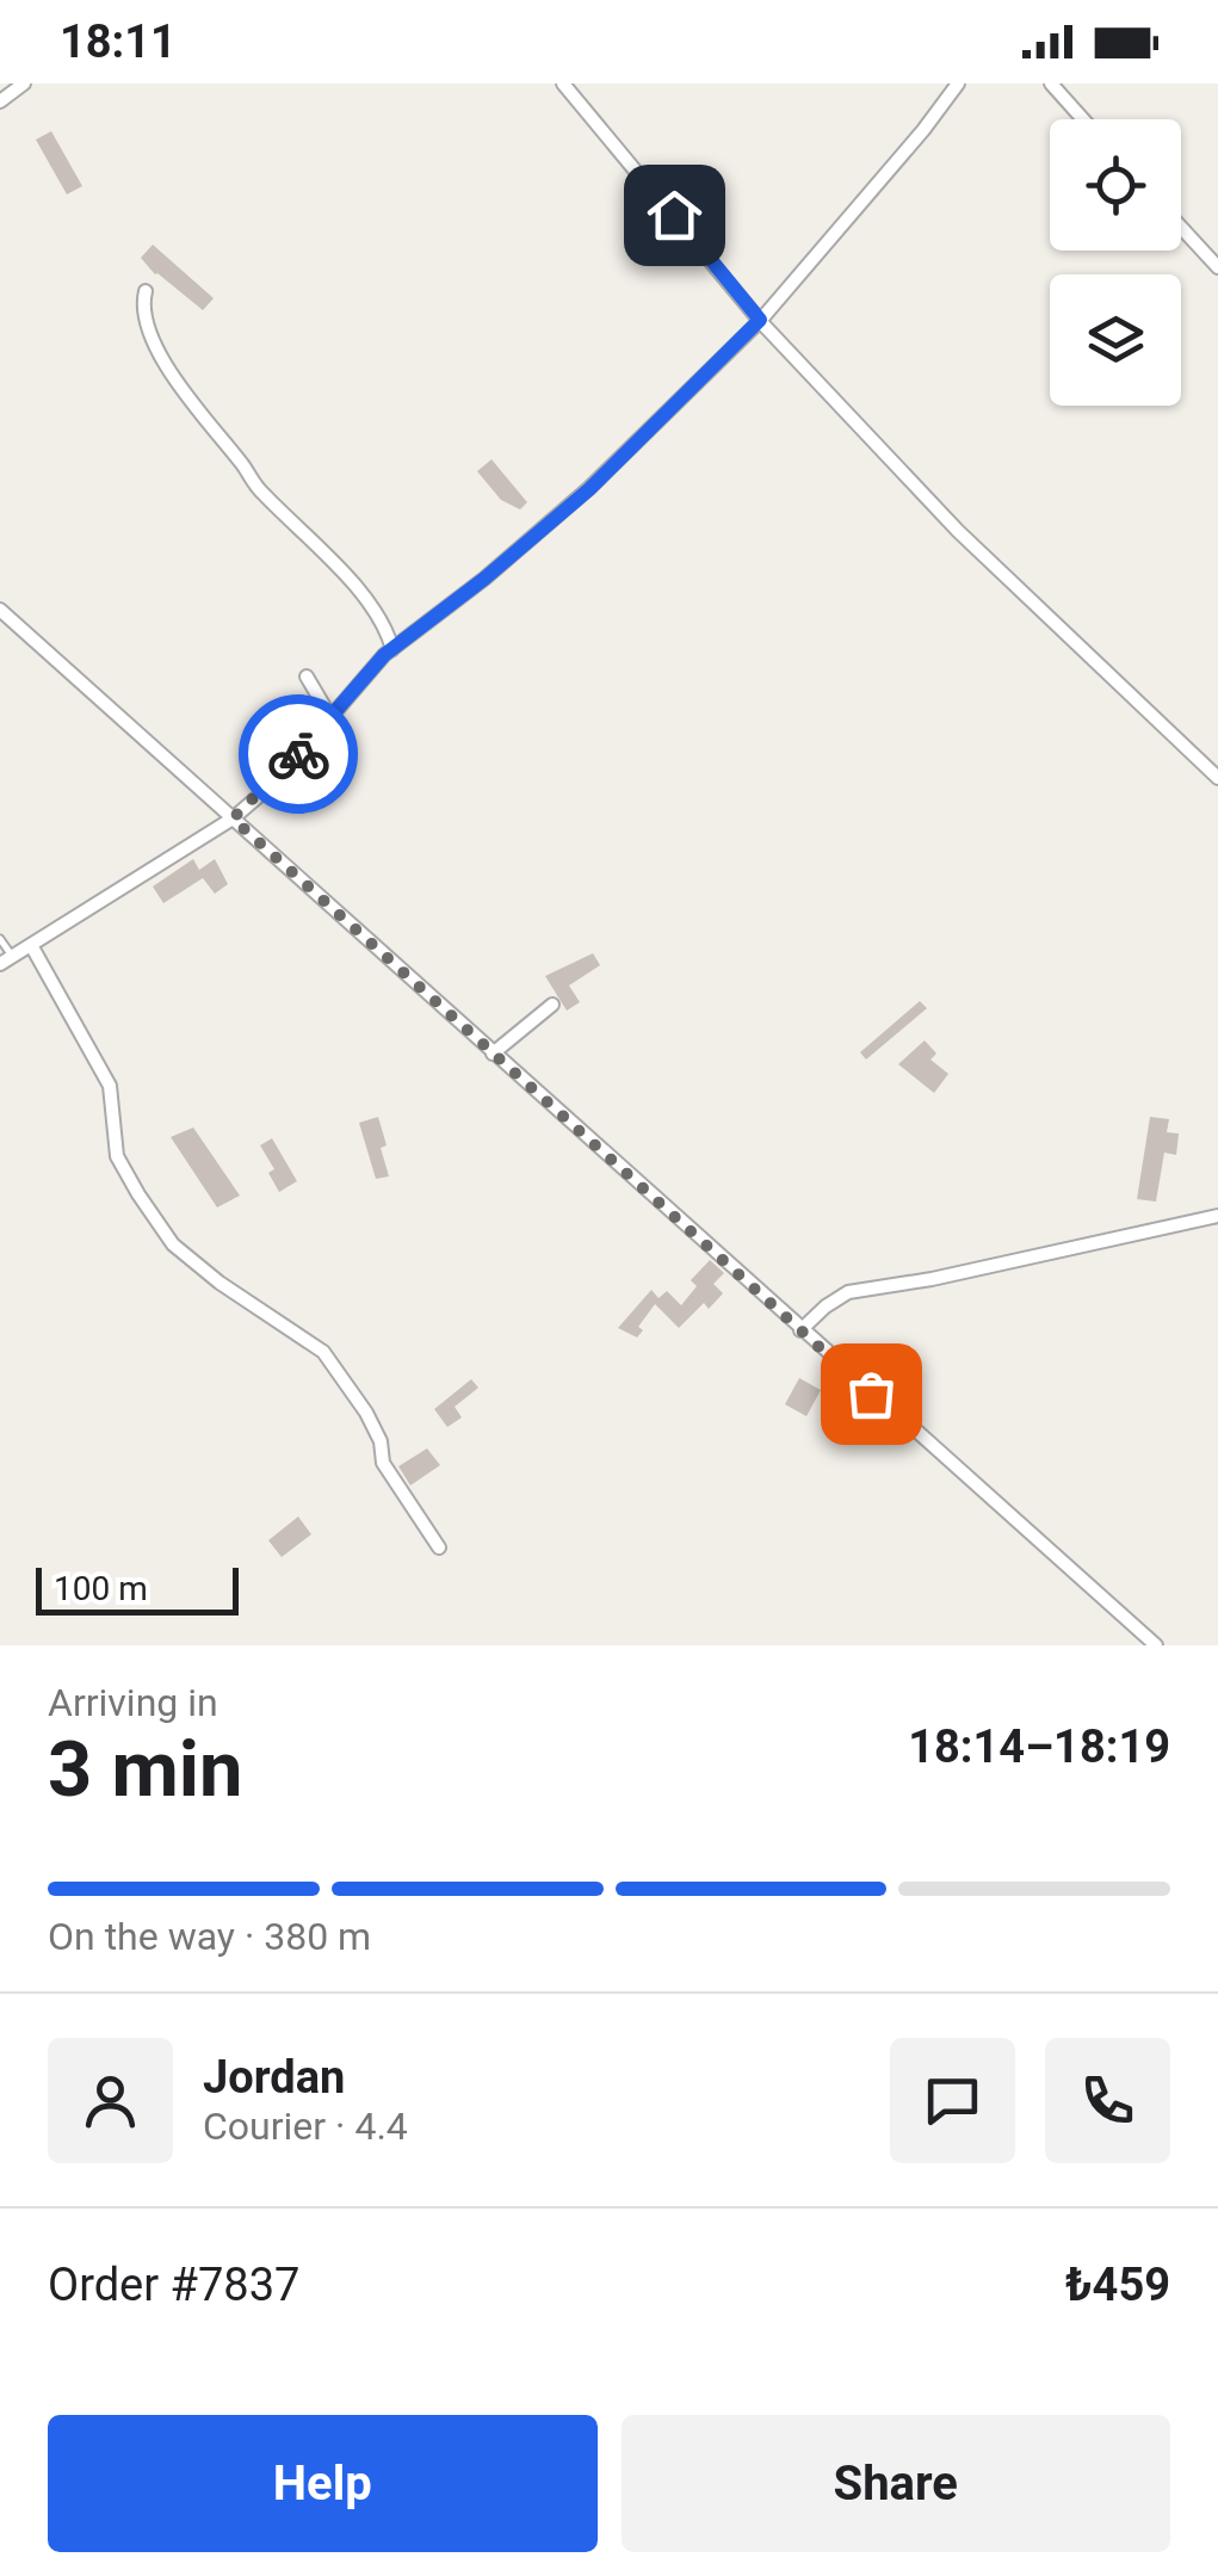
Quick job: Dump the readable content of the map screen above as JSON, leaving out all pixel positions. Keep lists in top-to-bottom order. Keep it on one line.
{"scale_bar":"100 m","page":{"status":"18:11","scale":"100 m","heading":["3 min","Arriving in","18:14–18:19"],"panel":["Jordan","Courier · 4.4","Order #7837","₺459"],"bar":"On the way · 380 m","buttons":["Help","Share"]}}
